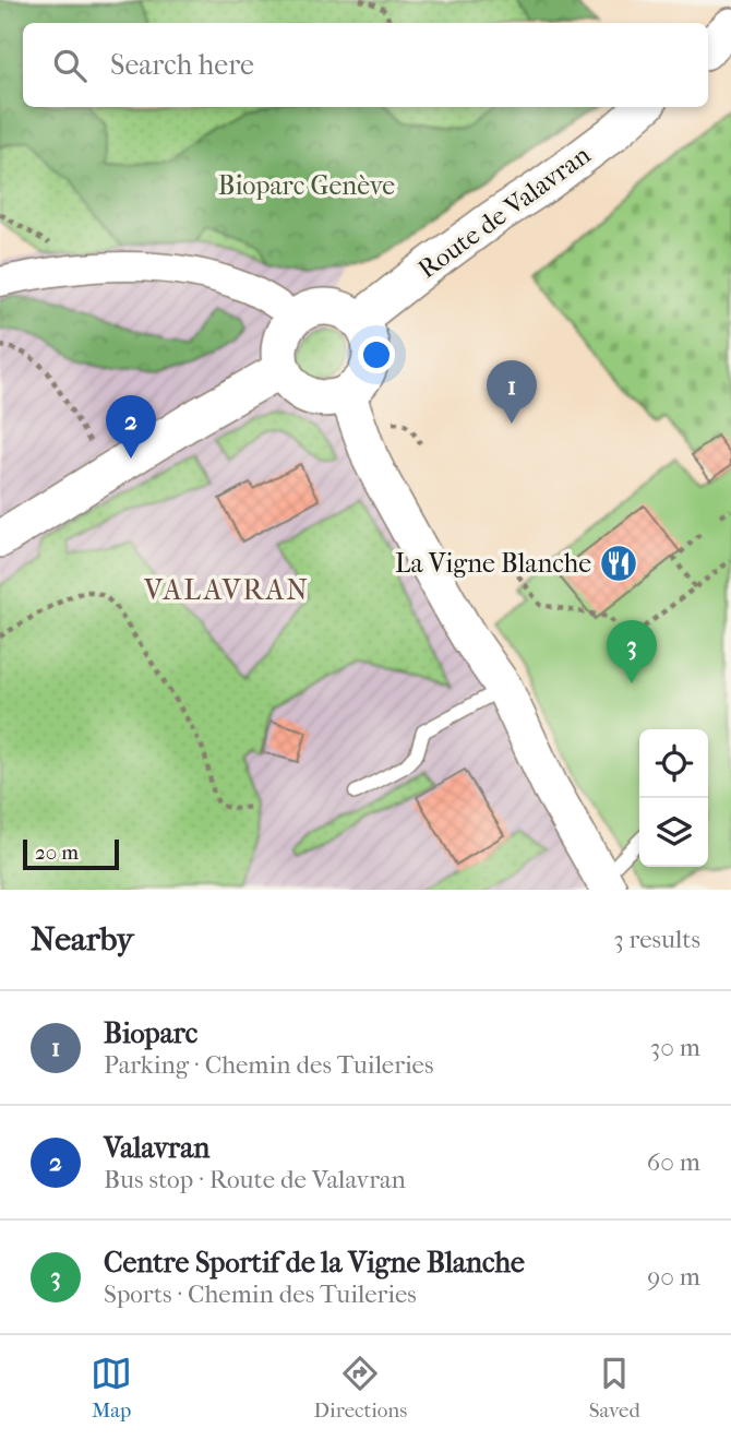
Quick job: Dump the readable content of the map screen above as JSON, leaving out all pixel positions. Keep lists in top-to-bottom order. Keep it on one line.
{"streets":{"street":["Route de Valavran"]},"districts":["VALAVRAN"],"parks":["Bioparc Genève"],"places":{"restaurant":["La Vigne Blanche"]},"scale_bar":"20 m","page":{"search":"Search here","pins":["1","2","3"],"scale":"20 m","heading":["Nearby","3 results"],"list":[{"mark":"1","name":"Bioparc","note":"Parking · Chemin des Tuileries","value":"30 m"},{"mark":"2","name":"Valavran","note":"Bus stop · Route de Valavran","value":"60 m"},{"mark":"3","name":"Centre Sportif de la Vigne Blanche","note":"Sports · Chemin des Tuileries","value":"90 m"}],"nav":["Map","Directions","Saved"]}}
